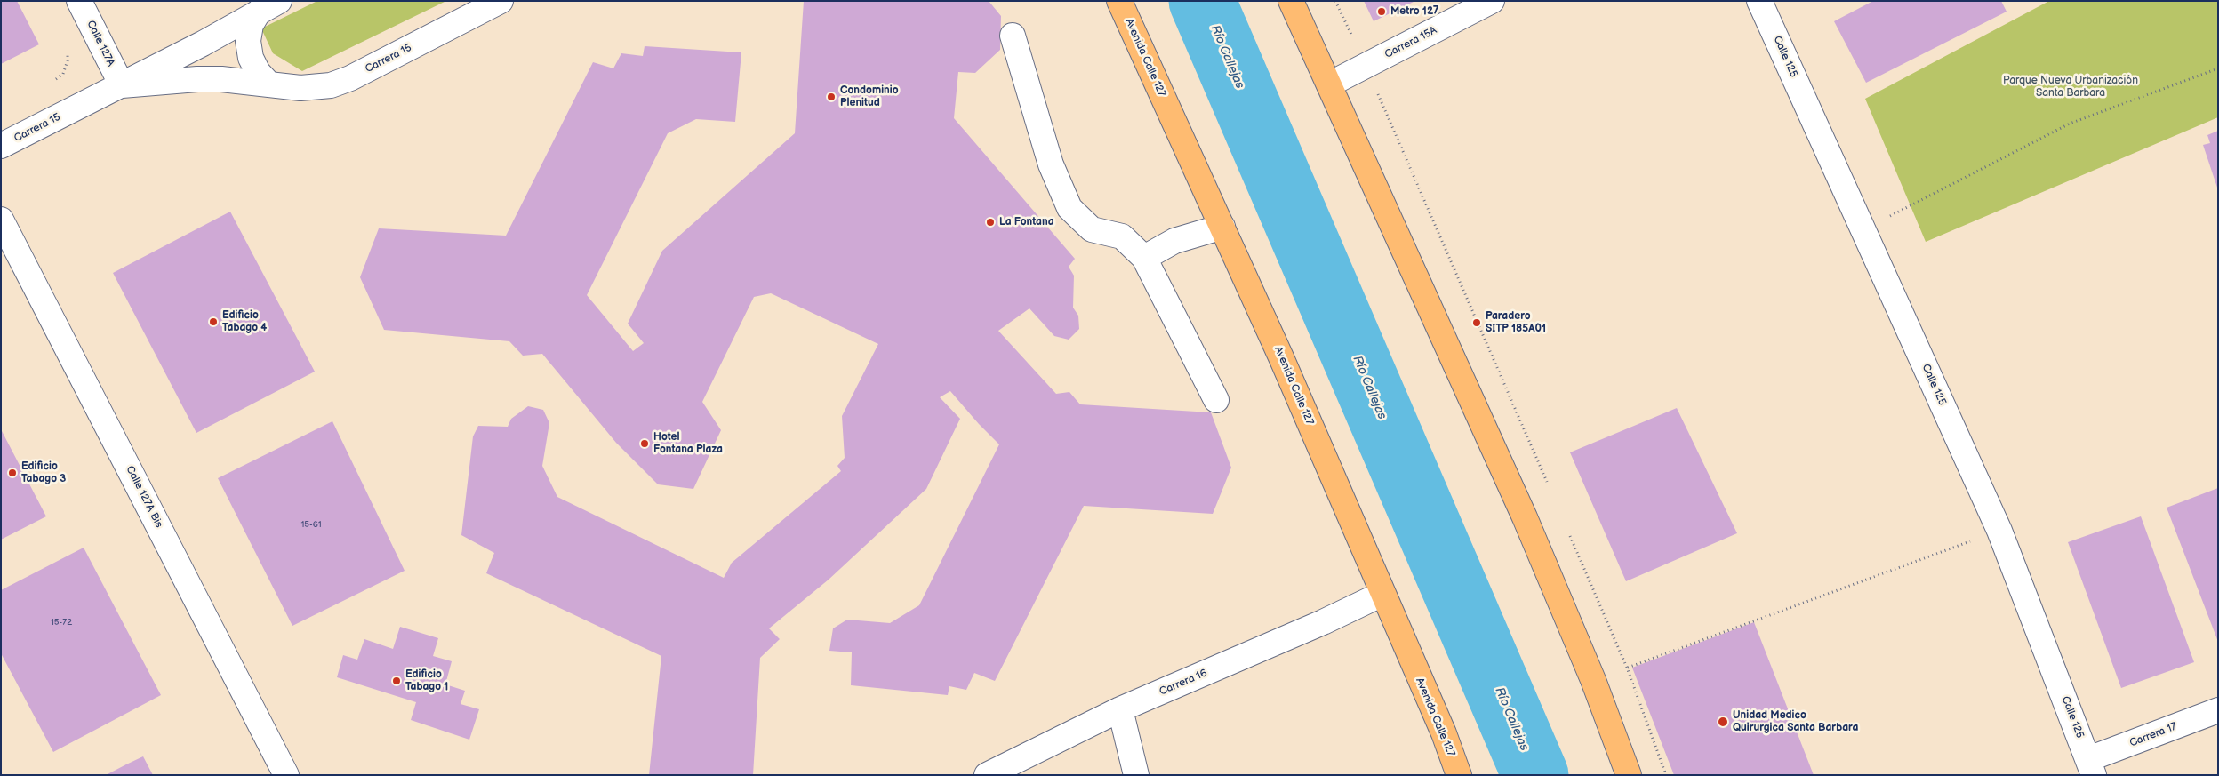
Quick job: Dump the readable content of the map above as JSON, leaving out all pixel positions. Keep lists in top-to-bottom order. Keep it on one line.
{"streets":{"main road":["Avenida Calle 127"],"street":["Carrera 15A","Calle 127A","Calle 125","Carrera 15","Calle 127A Bis","Carrera 16","Carrera 17"]},"crossings":[["Calle 127A","Carrera 15"],["Calle 125","Carrera 17"],["Avenida Calle 127","Carrera 16"]],"water":["Río Callejas"],"parks":["Parque Nueva Urbanización Santa Barbara"],"places":["Metro 127","Condominio Plenitud","La Fontana","Edificio Tabago 4","Paradero SITP 185A01","Hotel Fontana Plaza","Edificio Tabago 3","Edificio Tabago 1","Unidad Medico Quirurgica Santa Barbara"],"house_numbers":["15-61","15-72"]}
